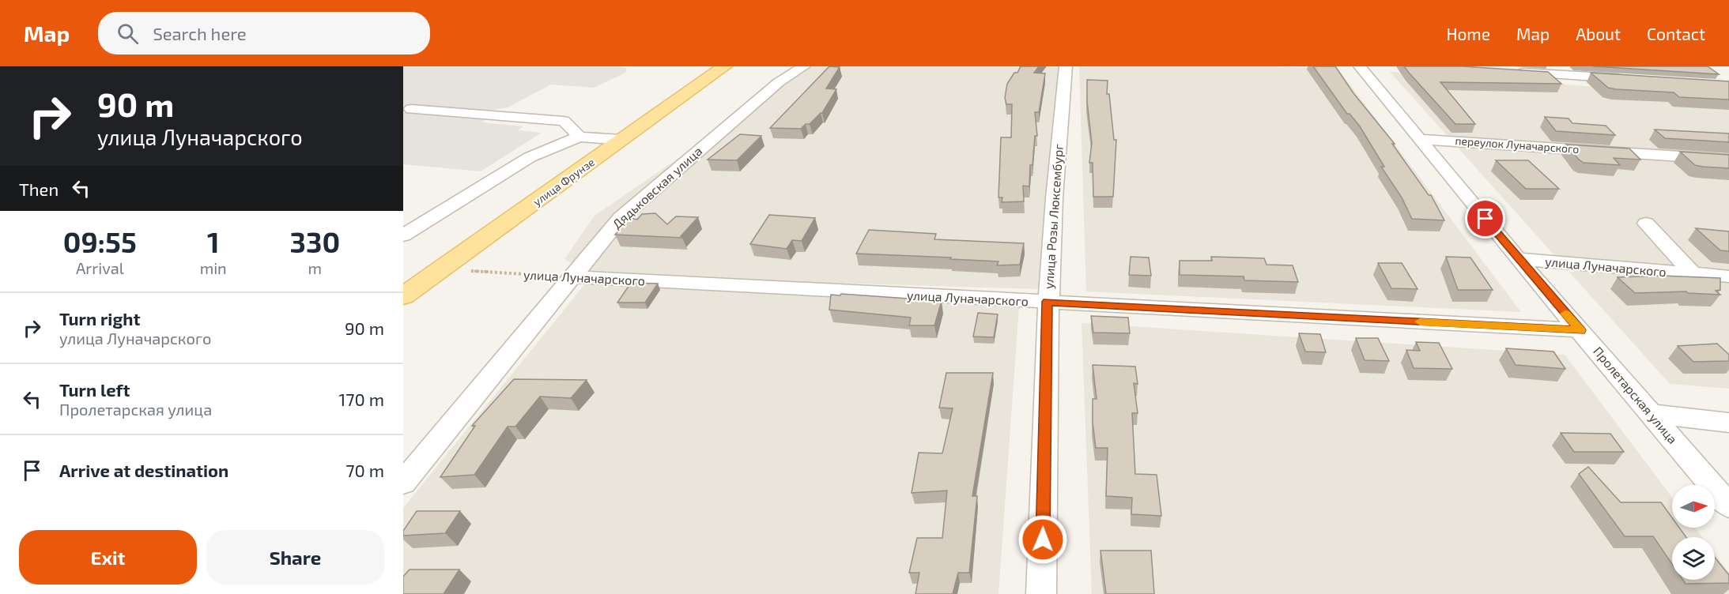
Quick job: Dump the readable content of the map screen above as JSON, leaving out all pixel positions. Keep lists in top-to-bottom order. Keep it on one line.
{"streets":{"main road":["улица Фрунзе"],"street":["переулок Луначарского","Дядьковская улица","улица Розы Люксембург","улица Луначарского","Пролетарская улица"]},"crossings":[["переулок Луначарского","Пролетарская улица"],["улица Фрунзе","улица Луначарского"],["Дядьковская улица","улица Луначарского"],["улица Розы Люксембург","улица Луначарского"],["улица Луначарского","Пролетарская улица"]],"north":"right","page":{"header":"Map","search":"Search here","nav":["Home","Map","About","Contact"],"turn":["90 m","улица Луначарского"],"then":"Then","eta":["09:55","Arrival","1","min","330","m"],"list":[{"name":"Turn right","note":"улица Луначарского","value":"90 m"},{"name":"Turn left","note":"Пролетарская улица","value":"170 m"},{"name":"Arrive at destination","value":"70 m"}],"buttons":["Exit","Share"]}}
